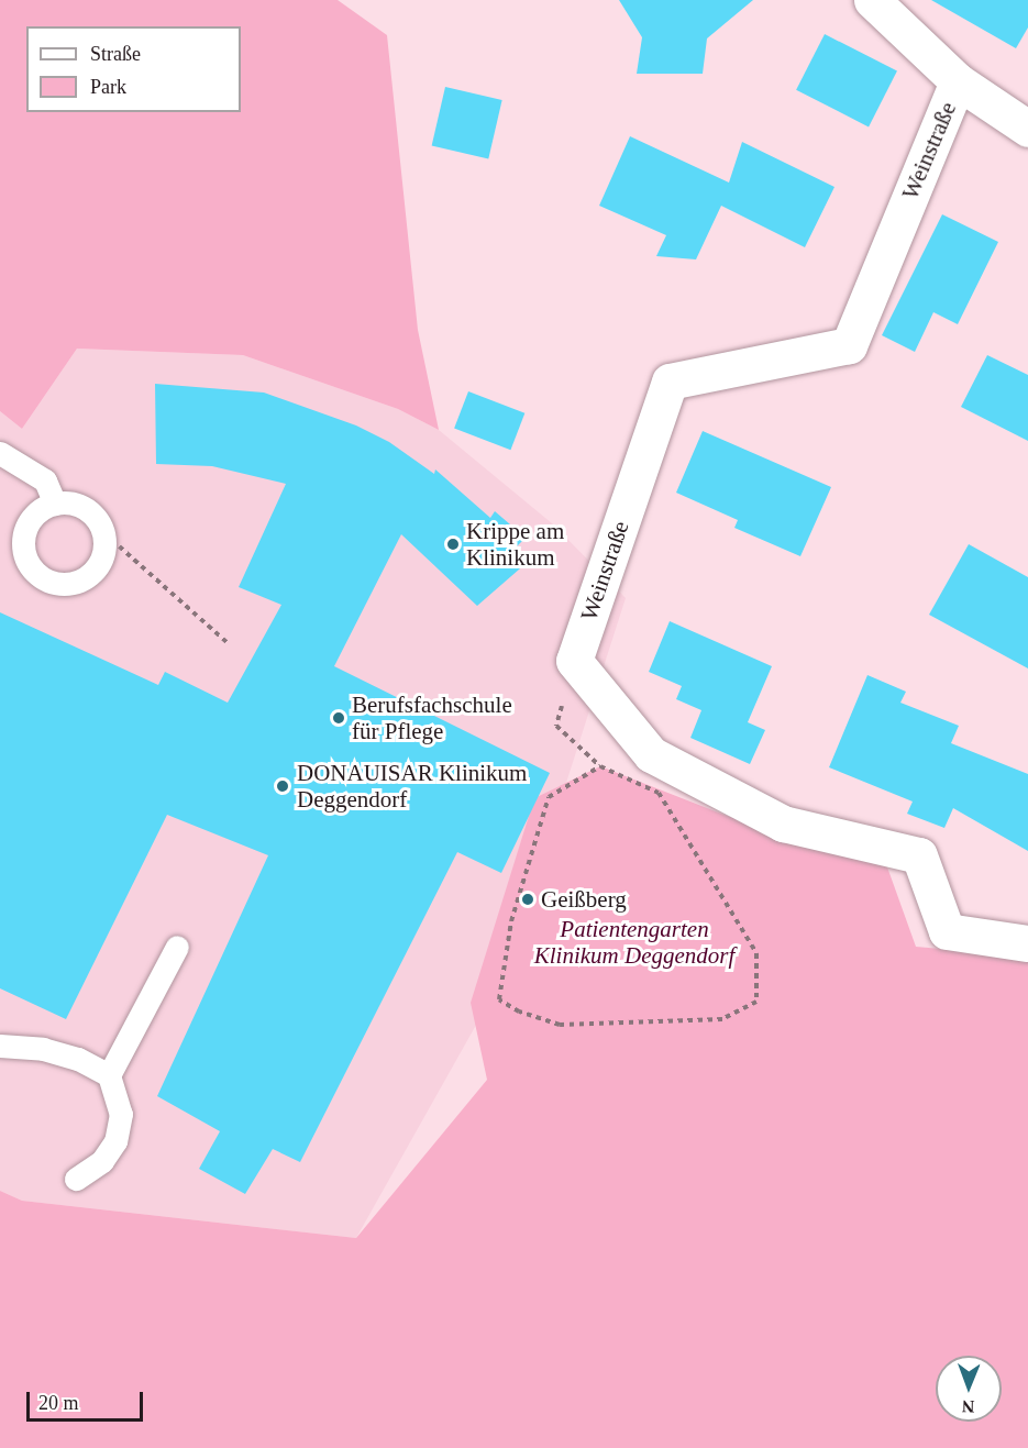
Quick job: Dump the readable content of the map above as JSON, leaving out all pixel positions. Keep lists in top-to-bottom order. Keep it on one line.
{"streets":{"street":["Weinstraße"]},"parks":["Patientengarten Klinikum Deggendorf"],"places":["Krippe am Klinikum","Berufsfachschule für Pflege","DONAUISAR Klinikum Deggendorf","Geißberg"],"legend":["Straße","Park"],"scale_bar":"20 m","north":"bottom"}
